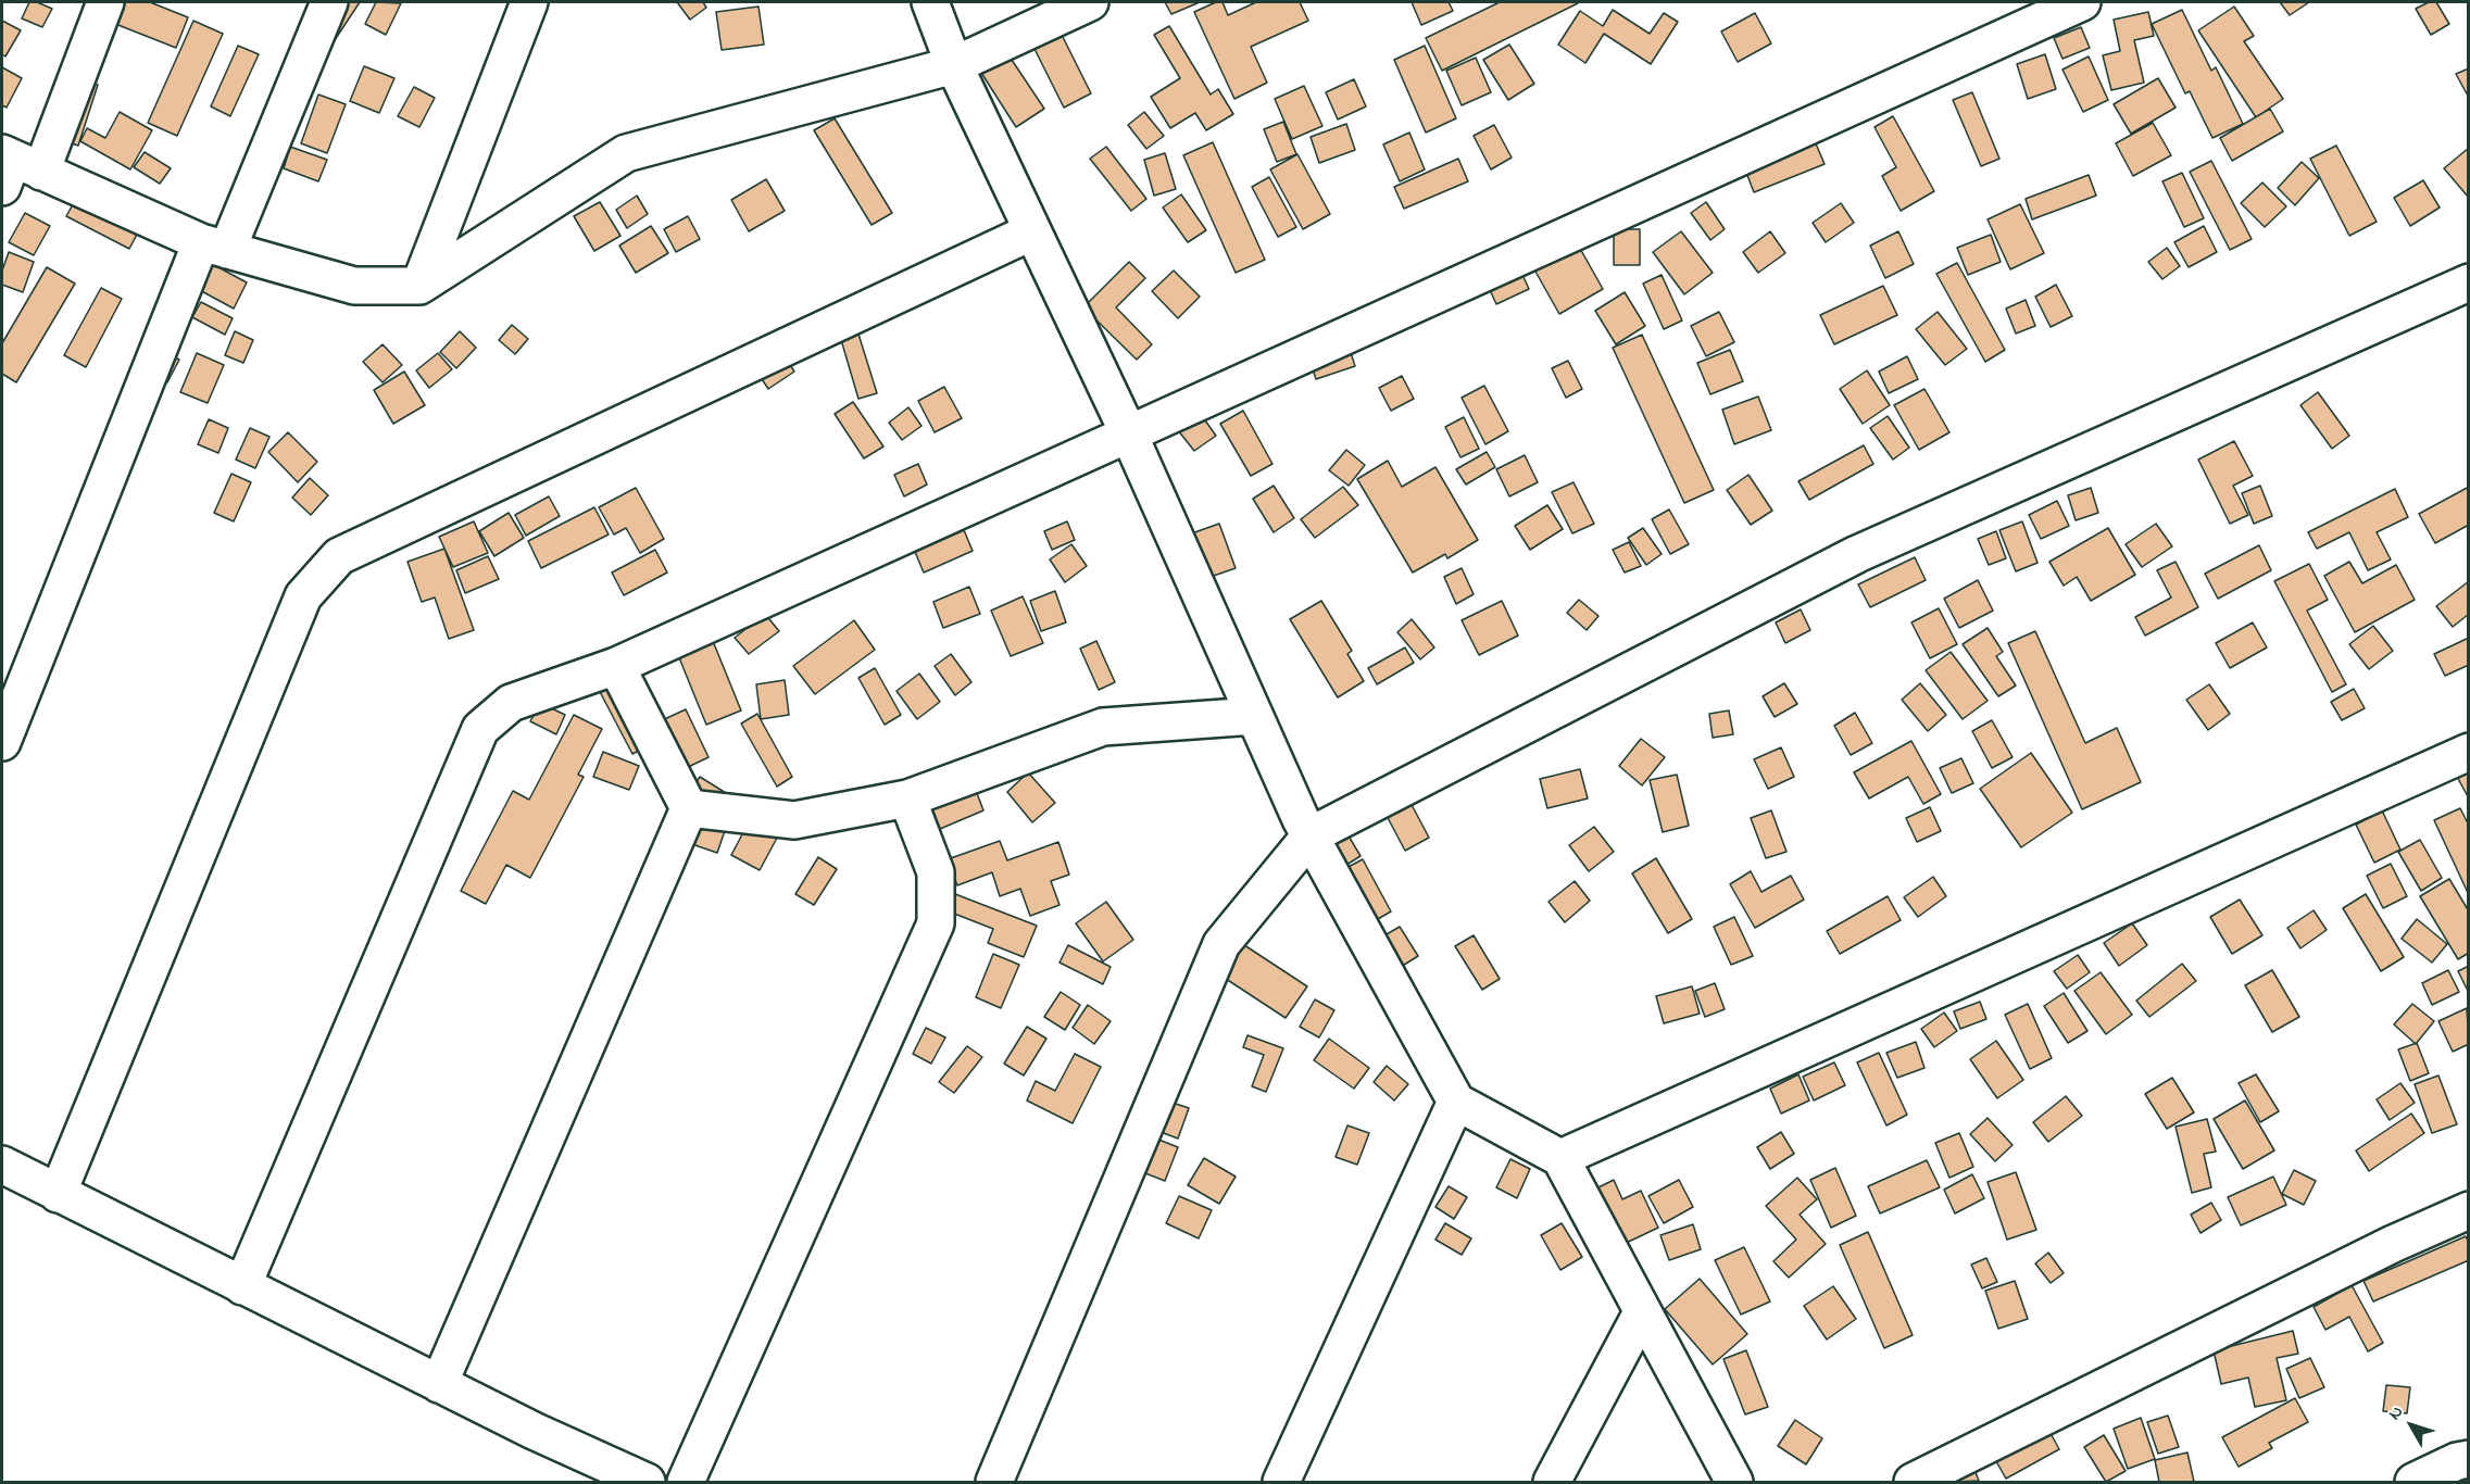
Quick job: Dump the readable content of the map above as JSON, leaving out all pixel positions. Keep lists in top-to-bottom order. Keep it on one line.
{"north":"top left"}
